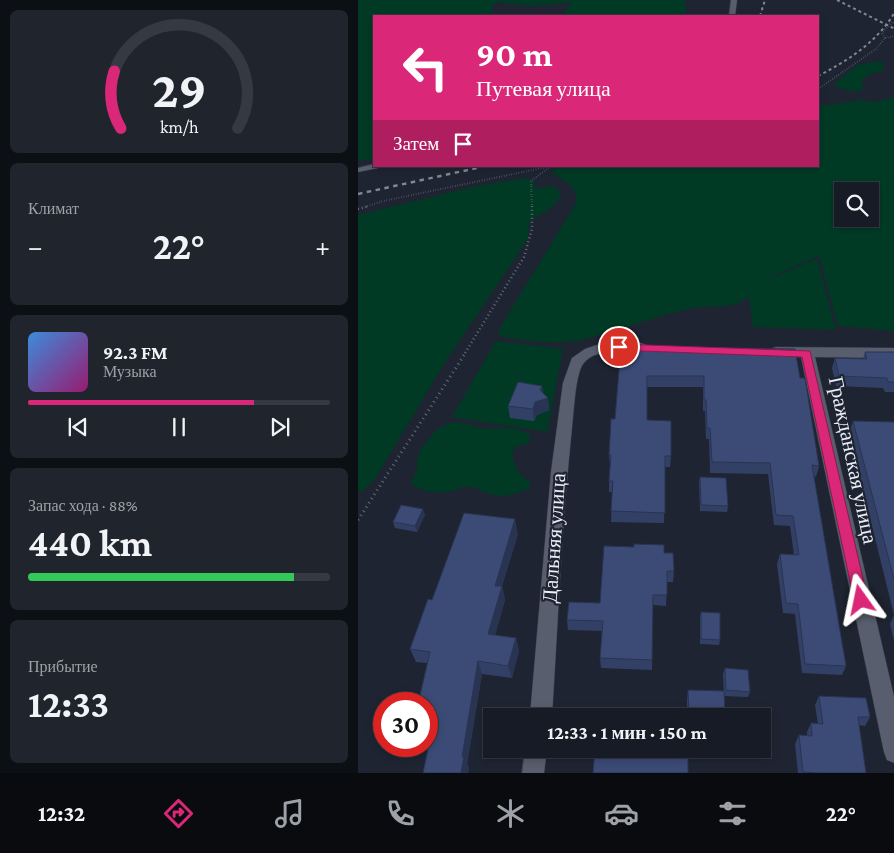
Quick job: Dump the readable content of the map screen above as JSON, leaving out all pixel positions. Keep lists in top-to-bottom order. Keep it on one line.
{"streets":{"street":["Гражданская улица","Дальняя улица"]},"page":{"turn":["90 m","Путевая улица"],"then":"Затем","tile":["Климат",["Запас хода · 88%","440 km"],["Прибытие","12:33"]],"heat":["−","22°","+"],"song":["92.3 FM","Музыка"],"limit":"30","trip":"12:33 · 1 мин · 150 m","tabs":["12:32","22°"],"gauge":["29","km/h"]}}
